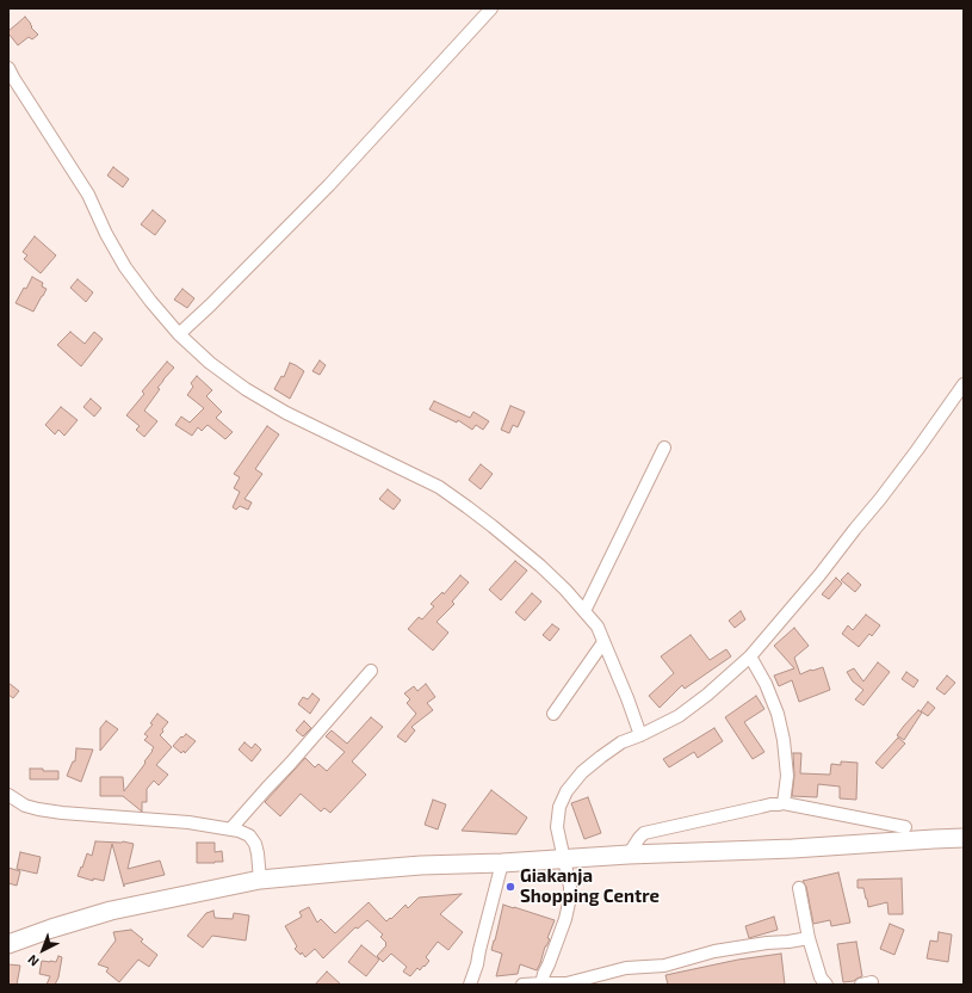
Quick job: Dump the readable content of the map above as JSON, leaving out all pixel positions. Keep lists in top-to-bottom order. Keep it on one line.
{"places":["Giakanja Shopping Centre"],"north":"bottom left"}
